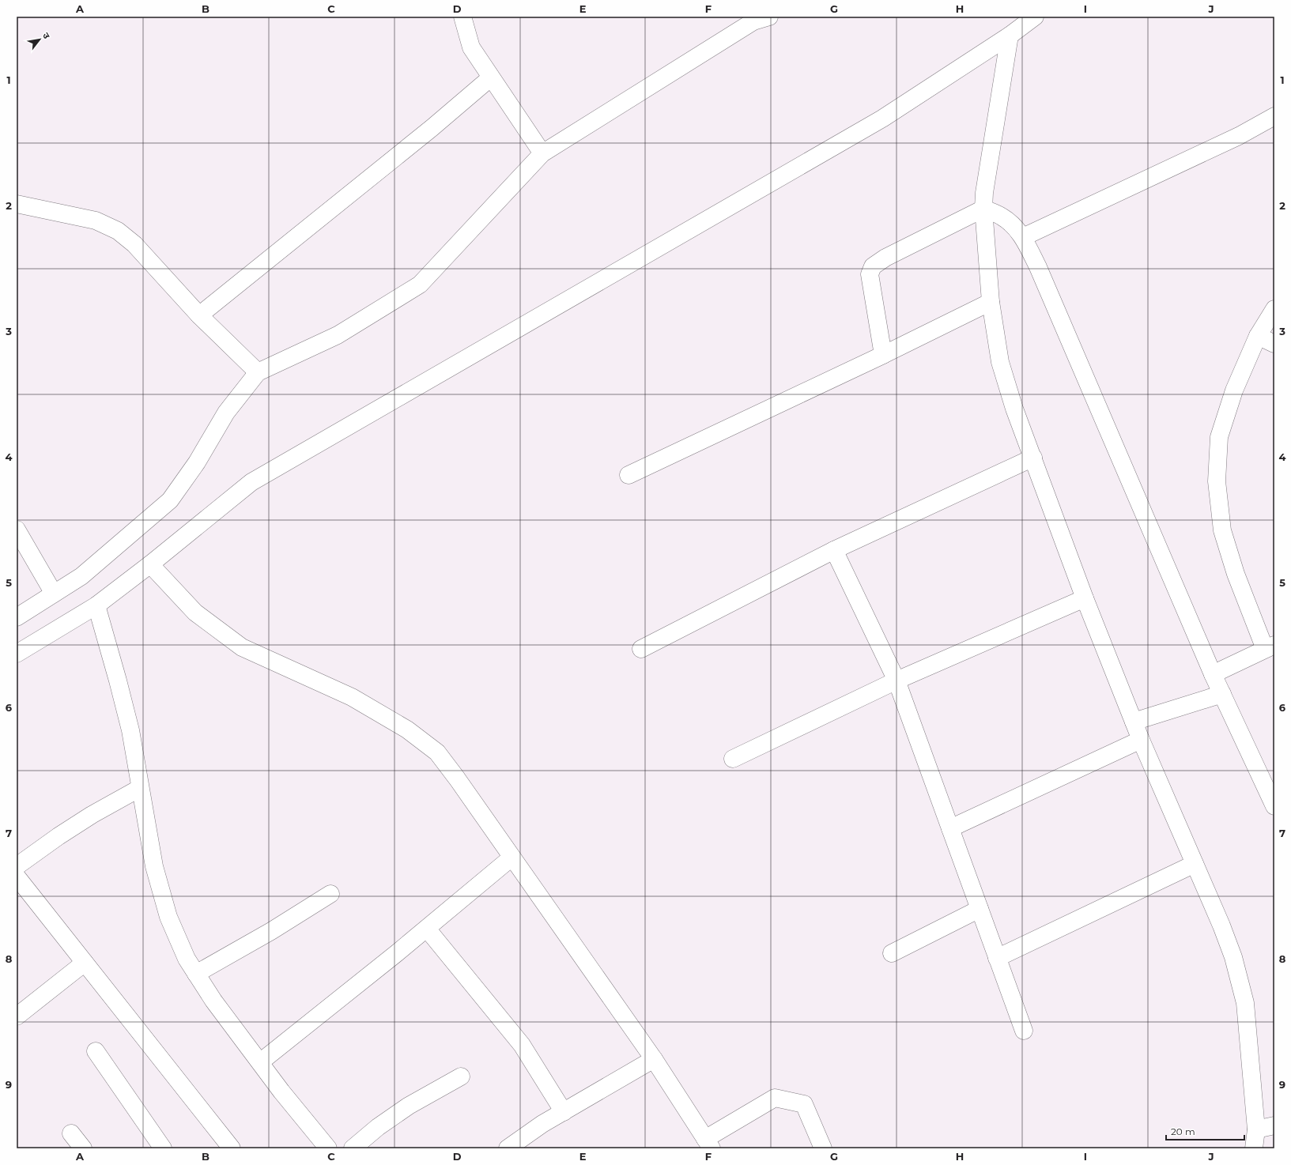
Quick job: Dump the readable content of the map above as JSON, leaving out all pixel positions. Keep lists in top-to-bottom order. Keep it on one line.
{"scale_bar":"20 m","north":"top right","grid":{"columns":["A","B","C","D","E","F","G","H","I","J"],"rows":["1","2","3","4","5","6","7","8","9"]}}
